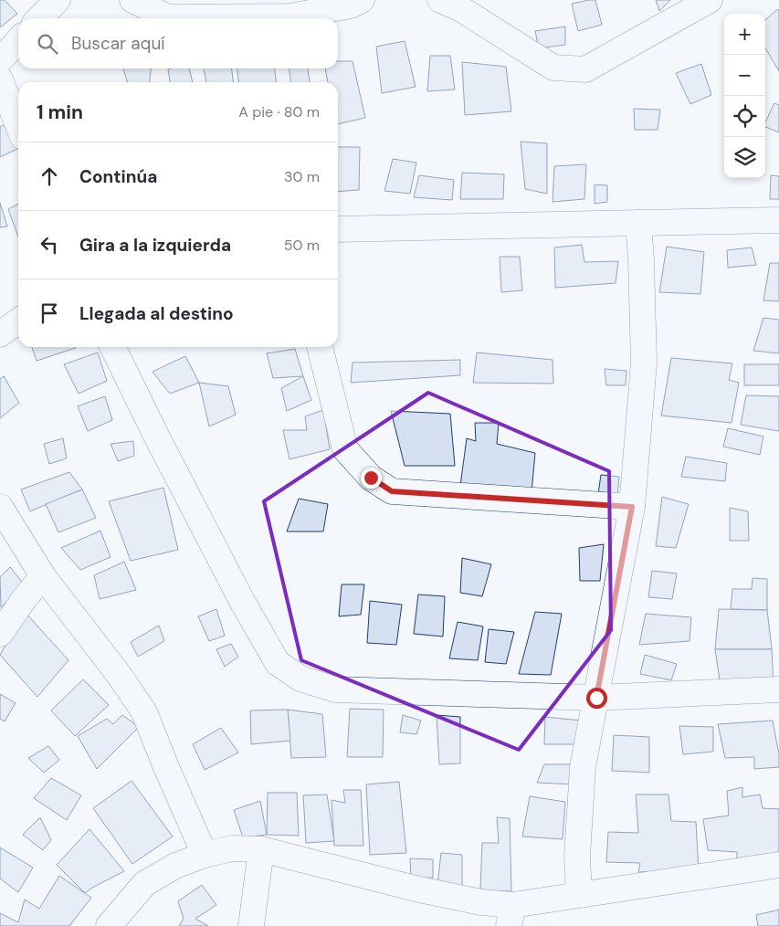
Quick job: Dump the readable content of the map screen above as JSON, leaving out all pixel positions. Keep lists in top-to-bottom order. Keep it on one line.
{"page":{"map_buttons":["+","−"],"search":"Buscar aquí","heading":["1 min","A pie · 80 m"],"list":[["Continúa","30 m"],["Gira a la izquierda","50 m"],"Llegada al destino"]}}
